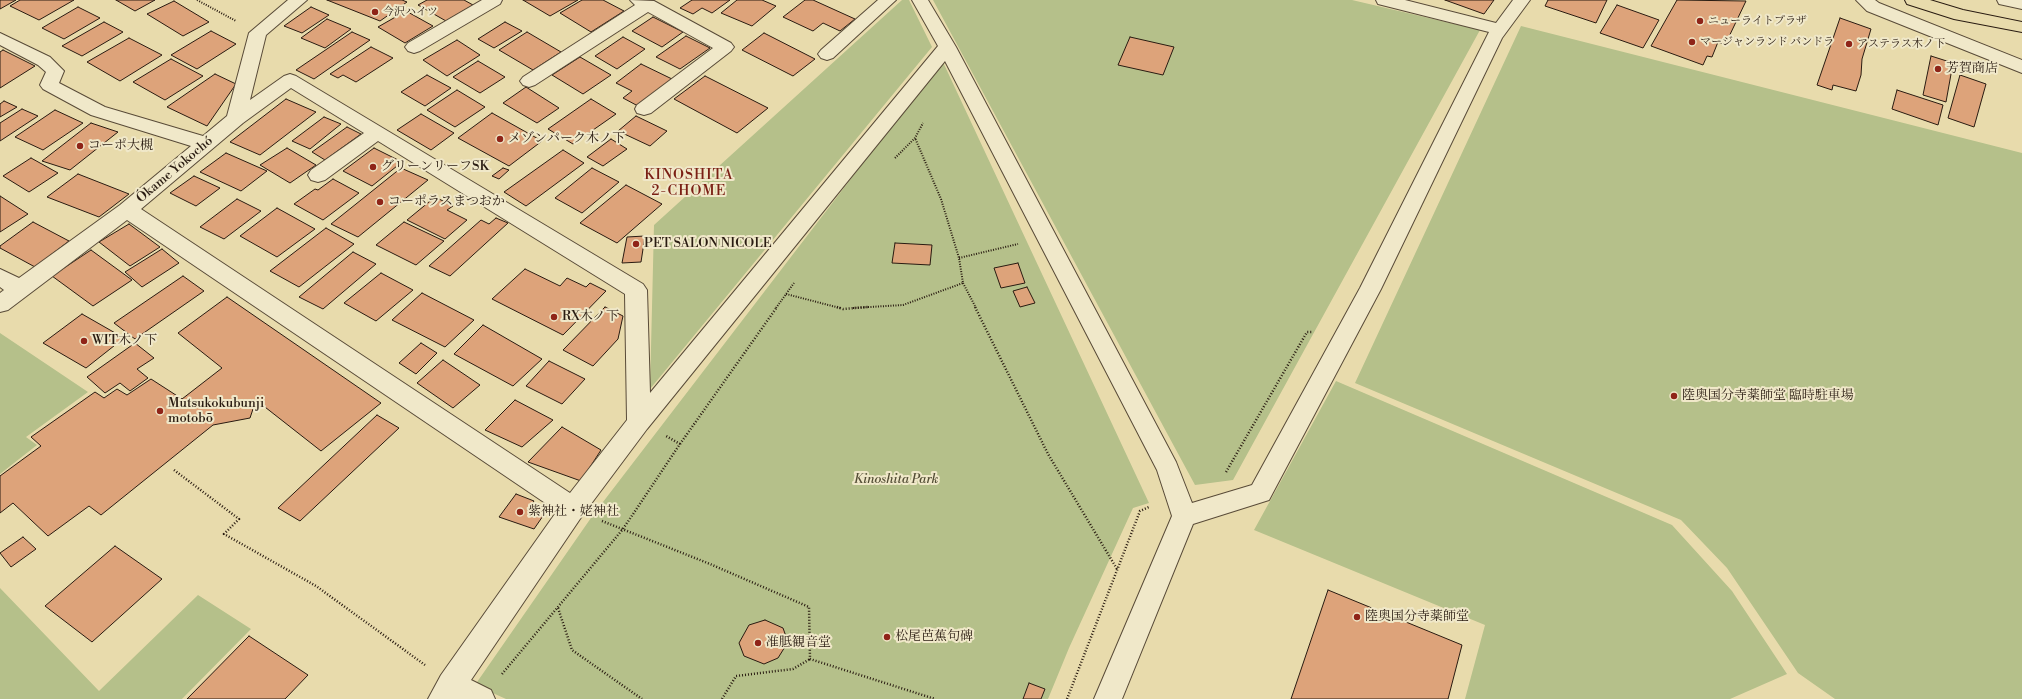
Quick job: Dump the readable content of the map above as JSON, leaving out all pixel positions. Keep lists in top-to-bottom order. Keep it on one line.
{"streets":{"street":["Ókame Yokochó"]},"districts":["KINOSHITA 2-CHOME"],"parks":["Kinoshita Park"],"places":["今沢ハイツ","ニューライトプラザ","マージャンランド パンドラ","アステラス木ノ下","芳賀商店","メゾンパーク木ノ下","コーポ大槻","グリーンリーフSK","コーポラスまつおか","PET SALON NICOLE","RX木ノ下","WIT木ノ下","陸奥国分寺薬師堂 臨時駐車場","Mutsukokubunji motobō","紫神社・姥神社","陸奥国分寺薬師堂","松尾芭蕉句碑","准胝観音堂"]}
